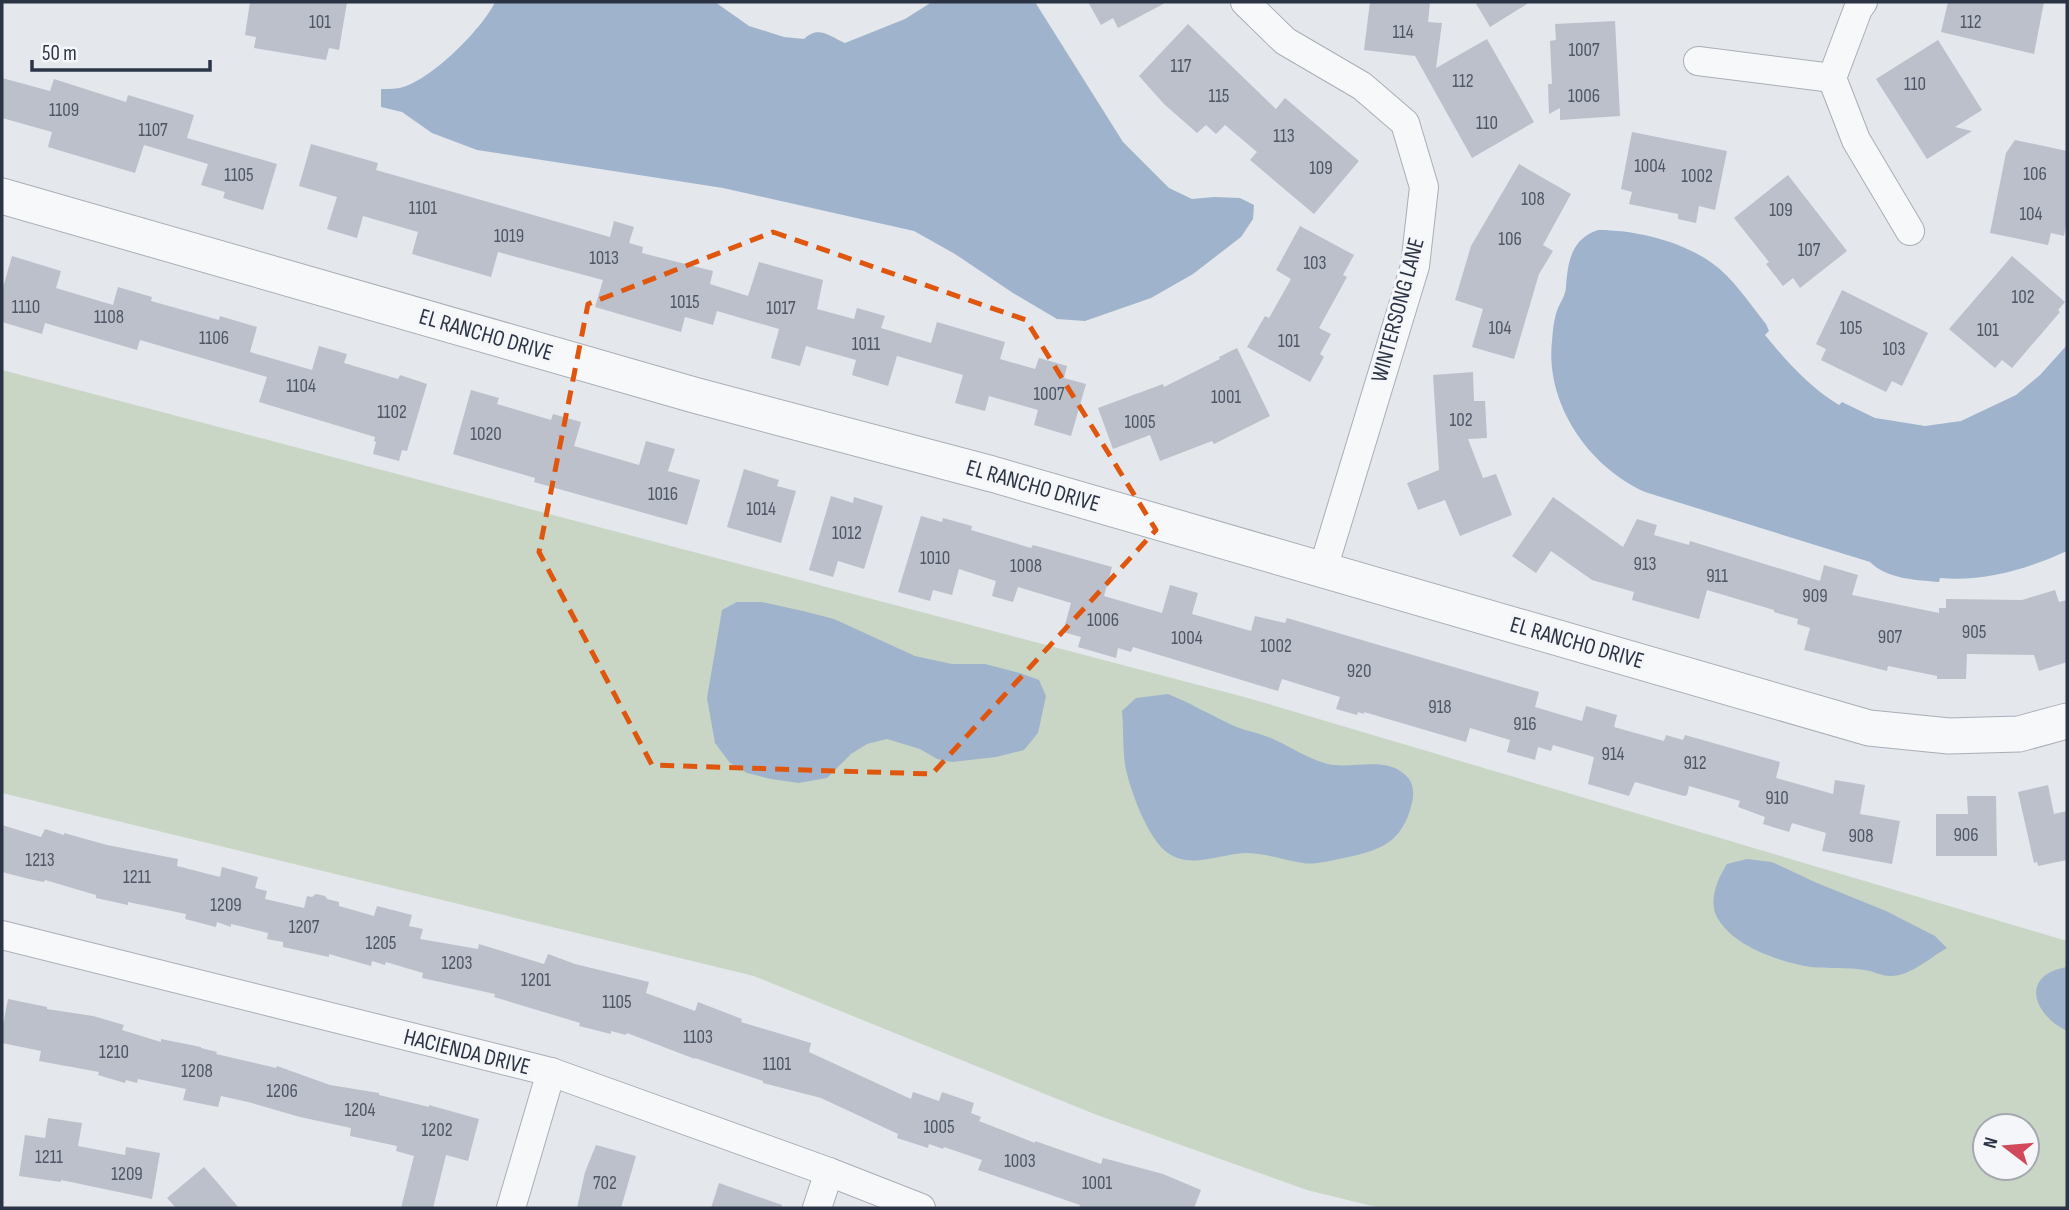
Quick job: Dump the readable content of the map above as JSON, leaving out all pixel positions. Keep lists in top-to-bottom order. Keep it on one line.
{"streets":{"street":["WINTERSONG LANE","EL RANCHO DRIVE","HACIENDA DRIVE"]},"crossings":[["WINTERSONG LANE","EL RANCHO DRIVE"]],"house_numbers":["101","112","114","1007","117","112","110","115","1006","1109","110","1107","113","1004","109","106","1105","1002","108","1101","109","104","1019","106","107","1013","103","102","1015","1110","1017","1108","104","105","101","1106","101","1011","103","1104","1007","1001","1102","102","1005","1020","1016","1014","1012","1010","913","1008","911","909","1006","905","907","1004","1002","920","918","916","914","912","910","906","908","1213","1211","1209","1207","1205","1203","1201","1105","1103","1210","1101","1208","1206","1204","1005","1202","1211","1003","1209","702","1001"],"scale_bar":"50 m","north":"left"}
